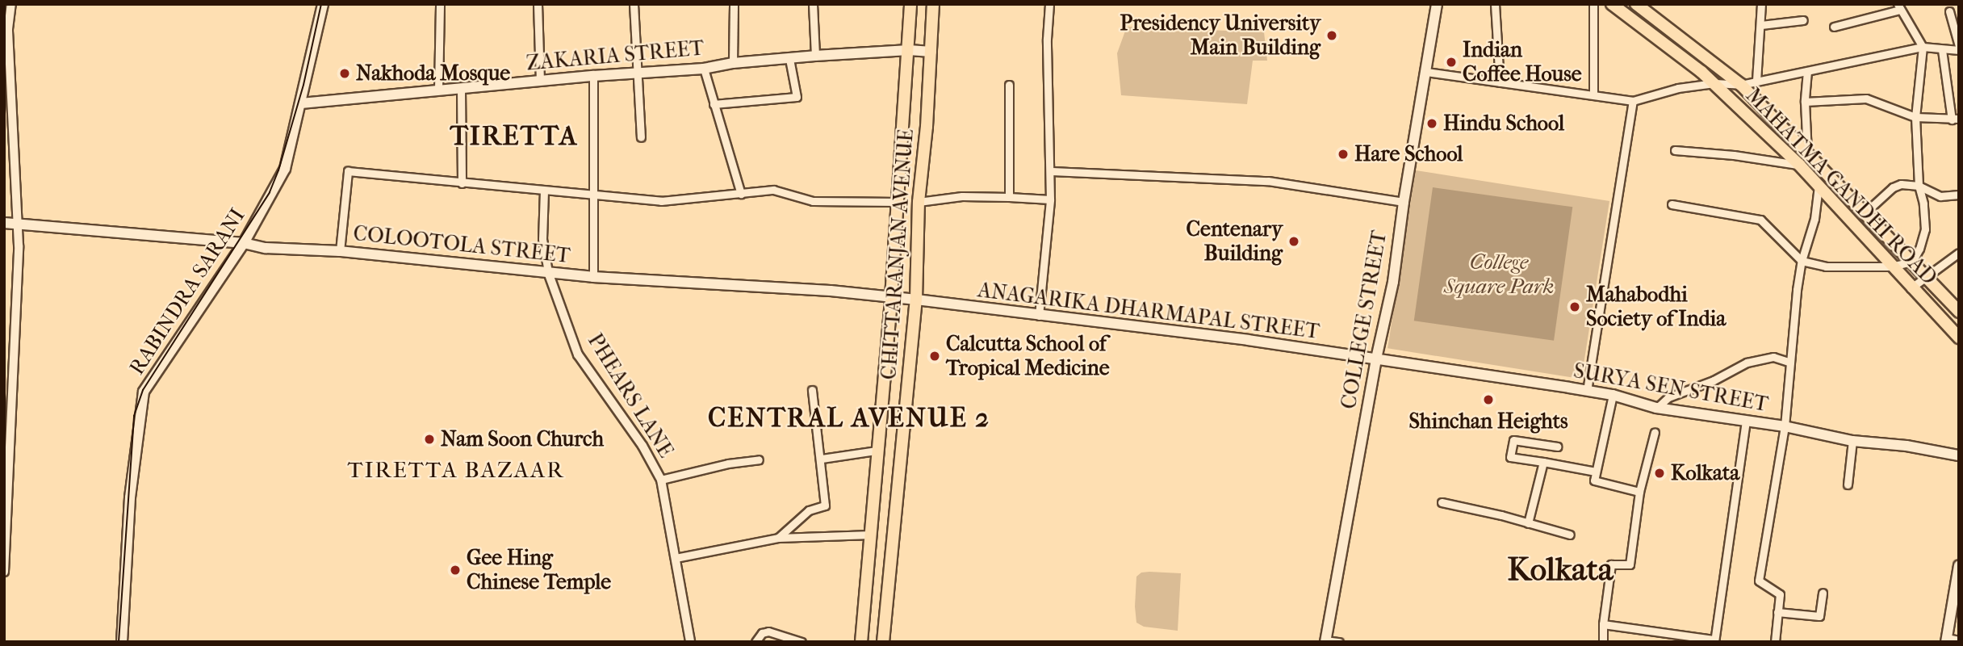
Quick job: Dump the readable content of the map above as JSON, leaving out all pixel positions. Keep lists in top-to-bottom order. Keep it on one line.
{"streets":{"main road":["ZAKARIA STREET","MAHATMA GANDHI ROAD","COLOOTOLA STREET","CHITTARANJAN AVENUE","RABINDRA SARANI","ANAGARIKA DHARMAPAL STREET","COLLEGE STREET","SURYA SEN STREET"],"street":["PHEARS LANE"]},"crossings":[["ZAKARIA STREET","CHITTARANJAN AVENUE"],["ZAKARIA STREET","RABINDRA SARANI"],["COLOOTOLA STREET","CHITTARANJAN AVENUE"],["COLOOTOLA STREET","RABINDRA SARANI"],["COLOOTOLA STREET","ANAGARIKA DHARMAPAL STREET"],["COLOOTOLA STREET","PHEARS LANE"],["CHITTARANJAN AVENUE","ANAGARIKA DHARMAPAL STREET"],["ANAGARIKA DHARMAPAL STREET","COLLEGE STREET"],["ANAGARIKA DHARMAPAL STREET","SURYA SEN STREET"],["COLLEGE STREET","SURYA SEN STREET"]],"districts":["TIRETTA","CENTRAL AVENUE 2","TIRETTA BAZAAR","Kolkata"],"parks":["College Square Park"],"places":["Presidency University Main Building","Indian Coffee House","Nakhoda Mosque","Hindu School","Hare School","Centenary Building","Mahabodhi Society of India","Calcutta School of Tropical Medicine","Shinchan Heights","Nam Soon Church","Kolkata","Gee Hing Chinese Temple"]}
